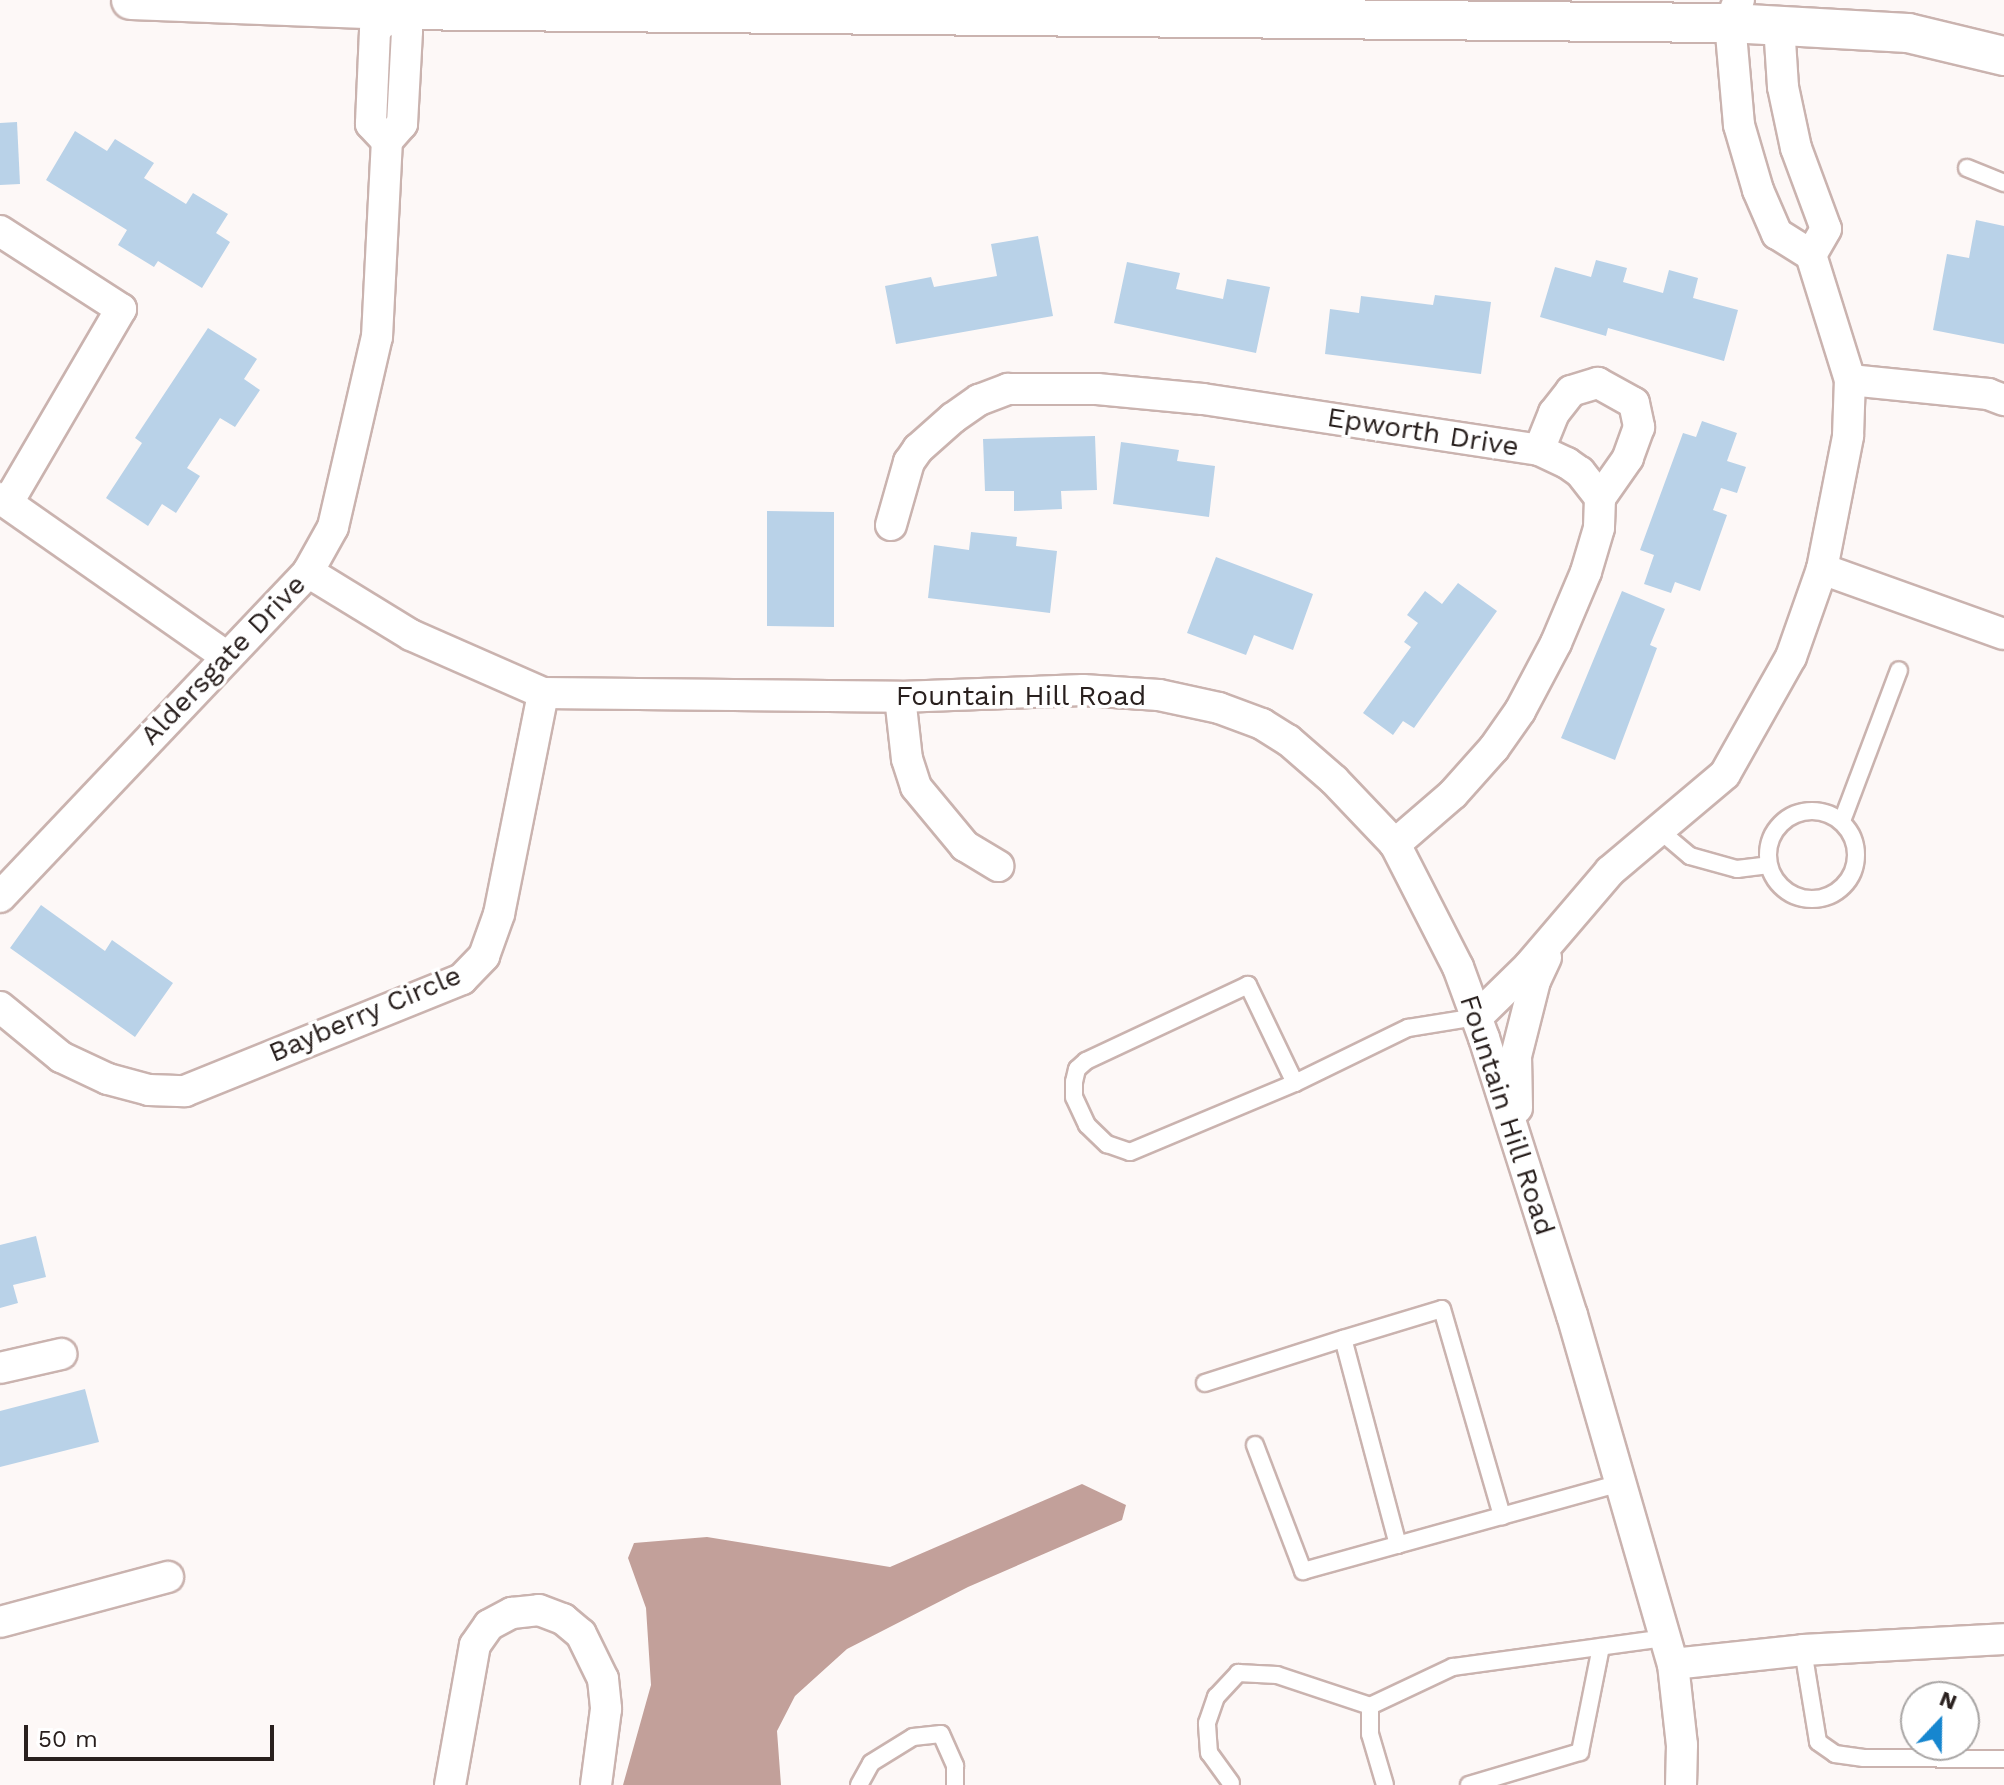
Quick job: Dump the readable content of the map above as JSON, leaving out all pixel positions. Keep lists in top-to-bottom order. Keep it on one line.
{"streets":{"street":["Epworth Drive","Aldersgate Drive","Fountain Hill Road","Bayberry Circle"]},"crossings":[["Aldersgate Drive","Fountain Hill Road"],["Fountain Hill Road","Bayberry Circle"]],"scale_bar":"50 m","north":"top"}
